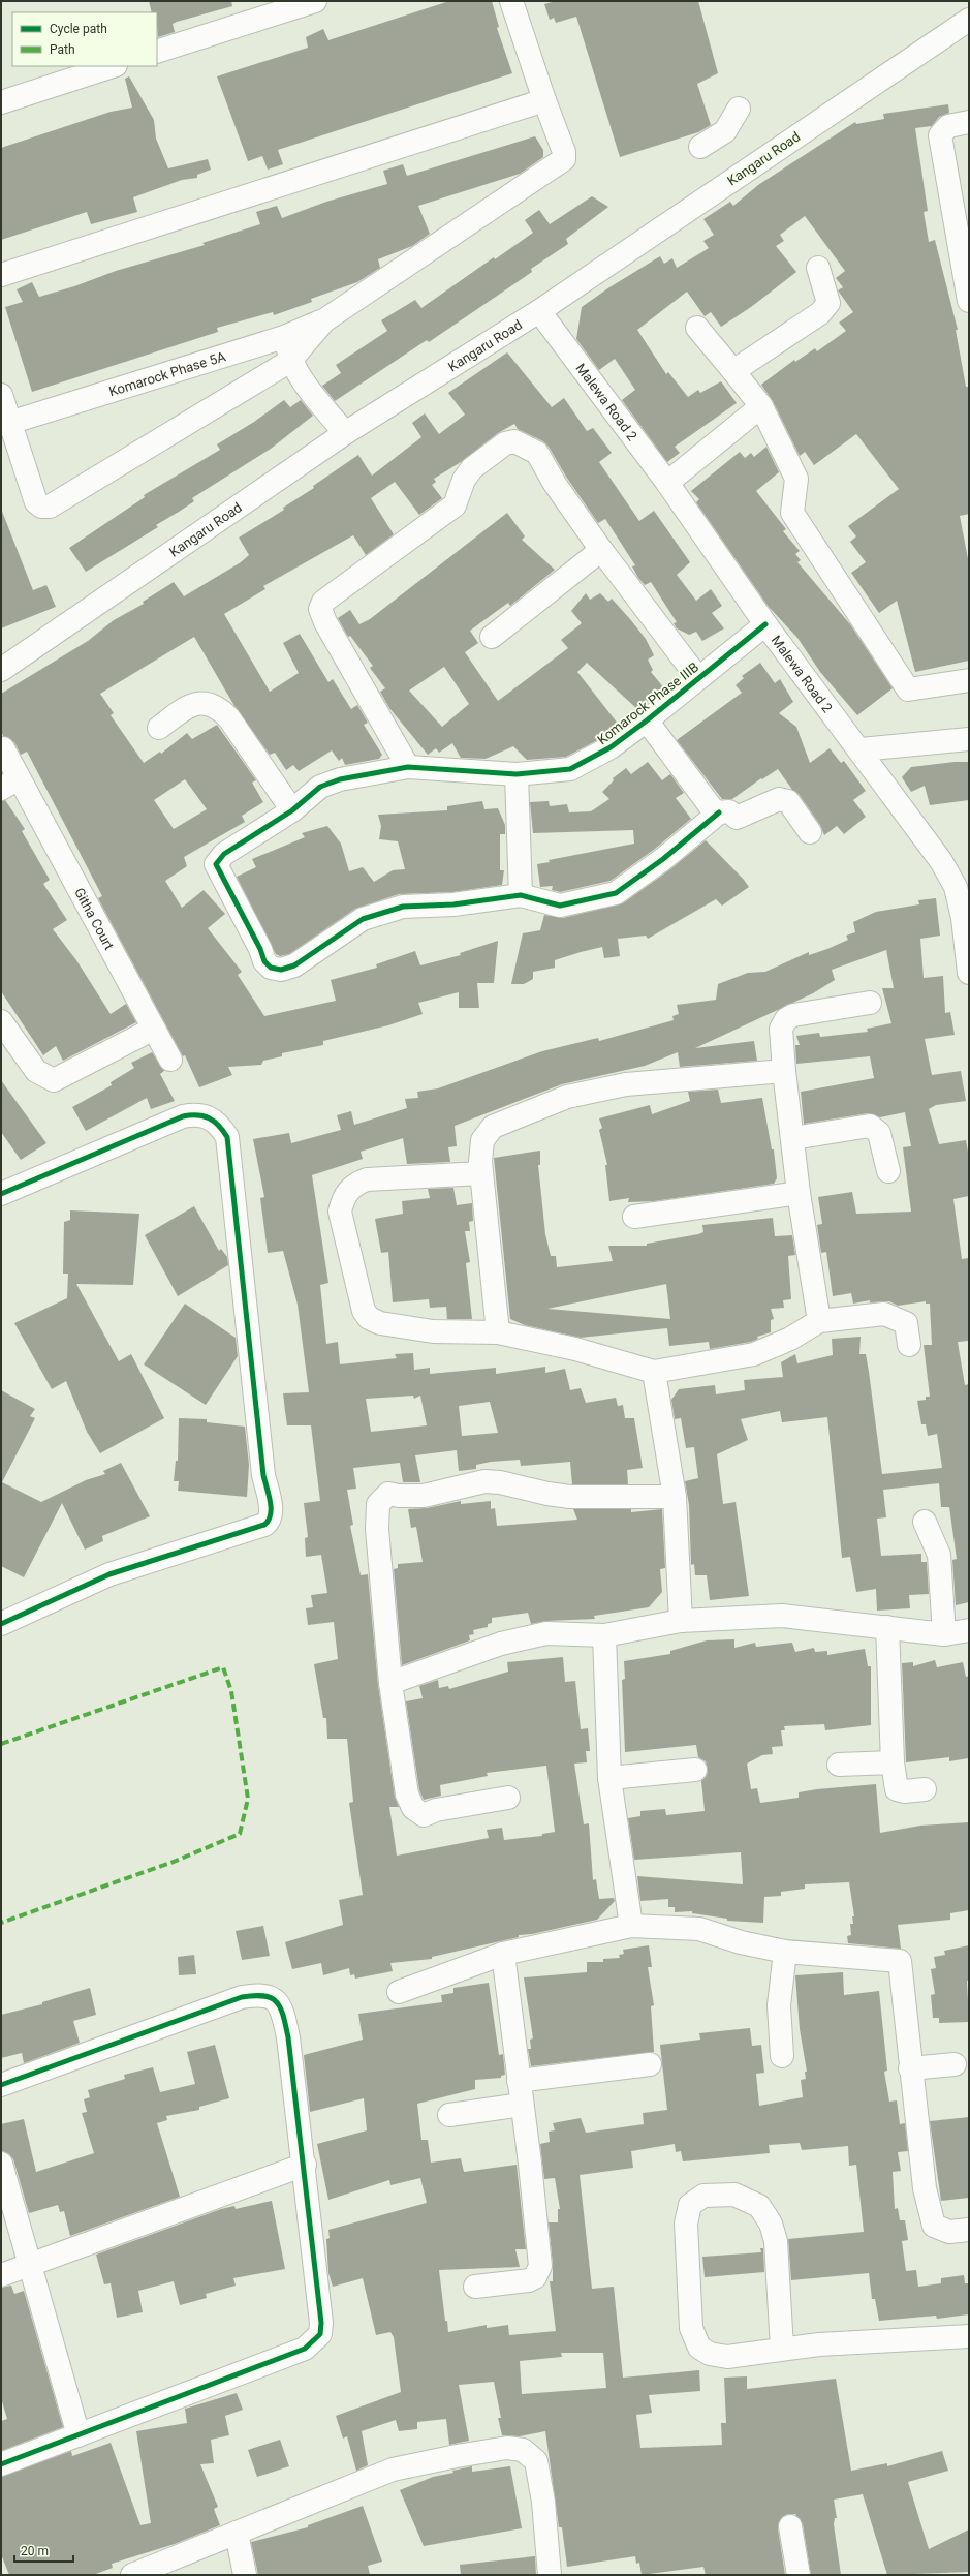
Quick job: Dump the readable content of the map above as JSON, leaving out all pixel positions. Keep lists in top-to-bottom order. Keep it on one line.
{"streets":{"street":["Kangaru Road","Komarock Phase 5A","Malewa Road 2","Komarock Phase IIIB","Githa Court"]},"crossings":[["Kangaru Road","Malewa Road 2"],["Malewa Road 2","Komarock Phase IIIB"]],"legend":["Cycle path","Path"],"scale_bar":"20 m"}
